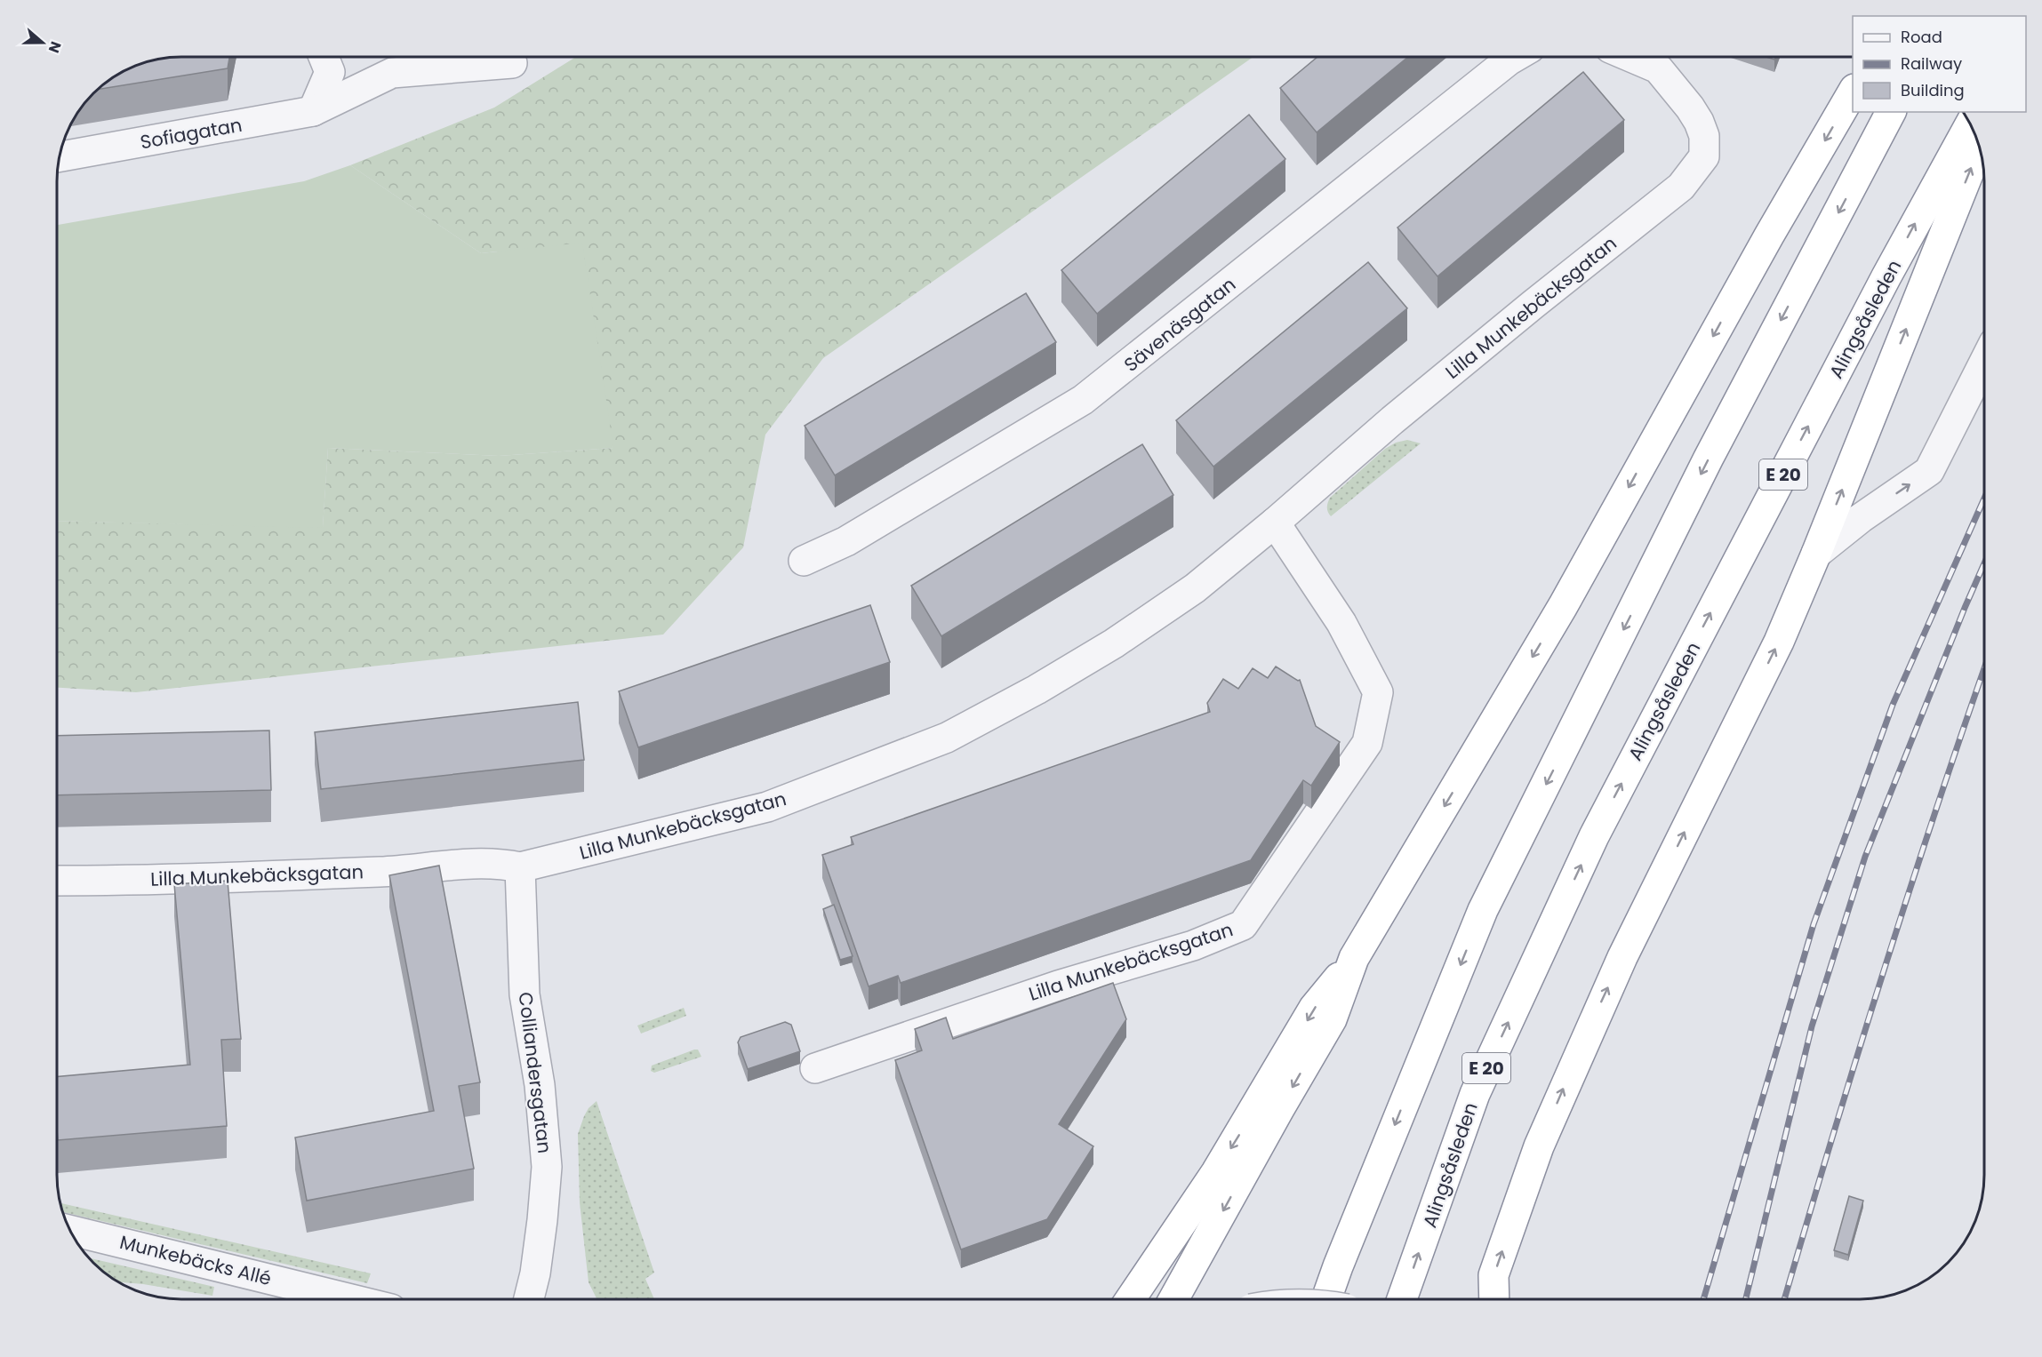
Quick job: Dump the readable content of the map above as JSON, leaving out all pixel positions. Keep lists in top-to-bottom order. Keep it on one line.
{"streets":{"highway":["Alingsåsleden","E 20"],"street":["Sofiagatan","Lilla Munkebäcksgatan","Sävenäsgatan","Colliandersgatan","Munkebäcks Allé"]},"crossings":[["Lilla Munkebäcksgatan","Colliandersgatan"]],"legend":["Road","Railway","Building"],"north":"right"}
